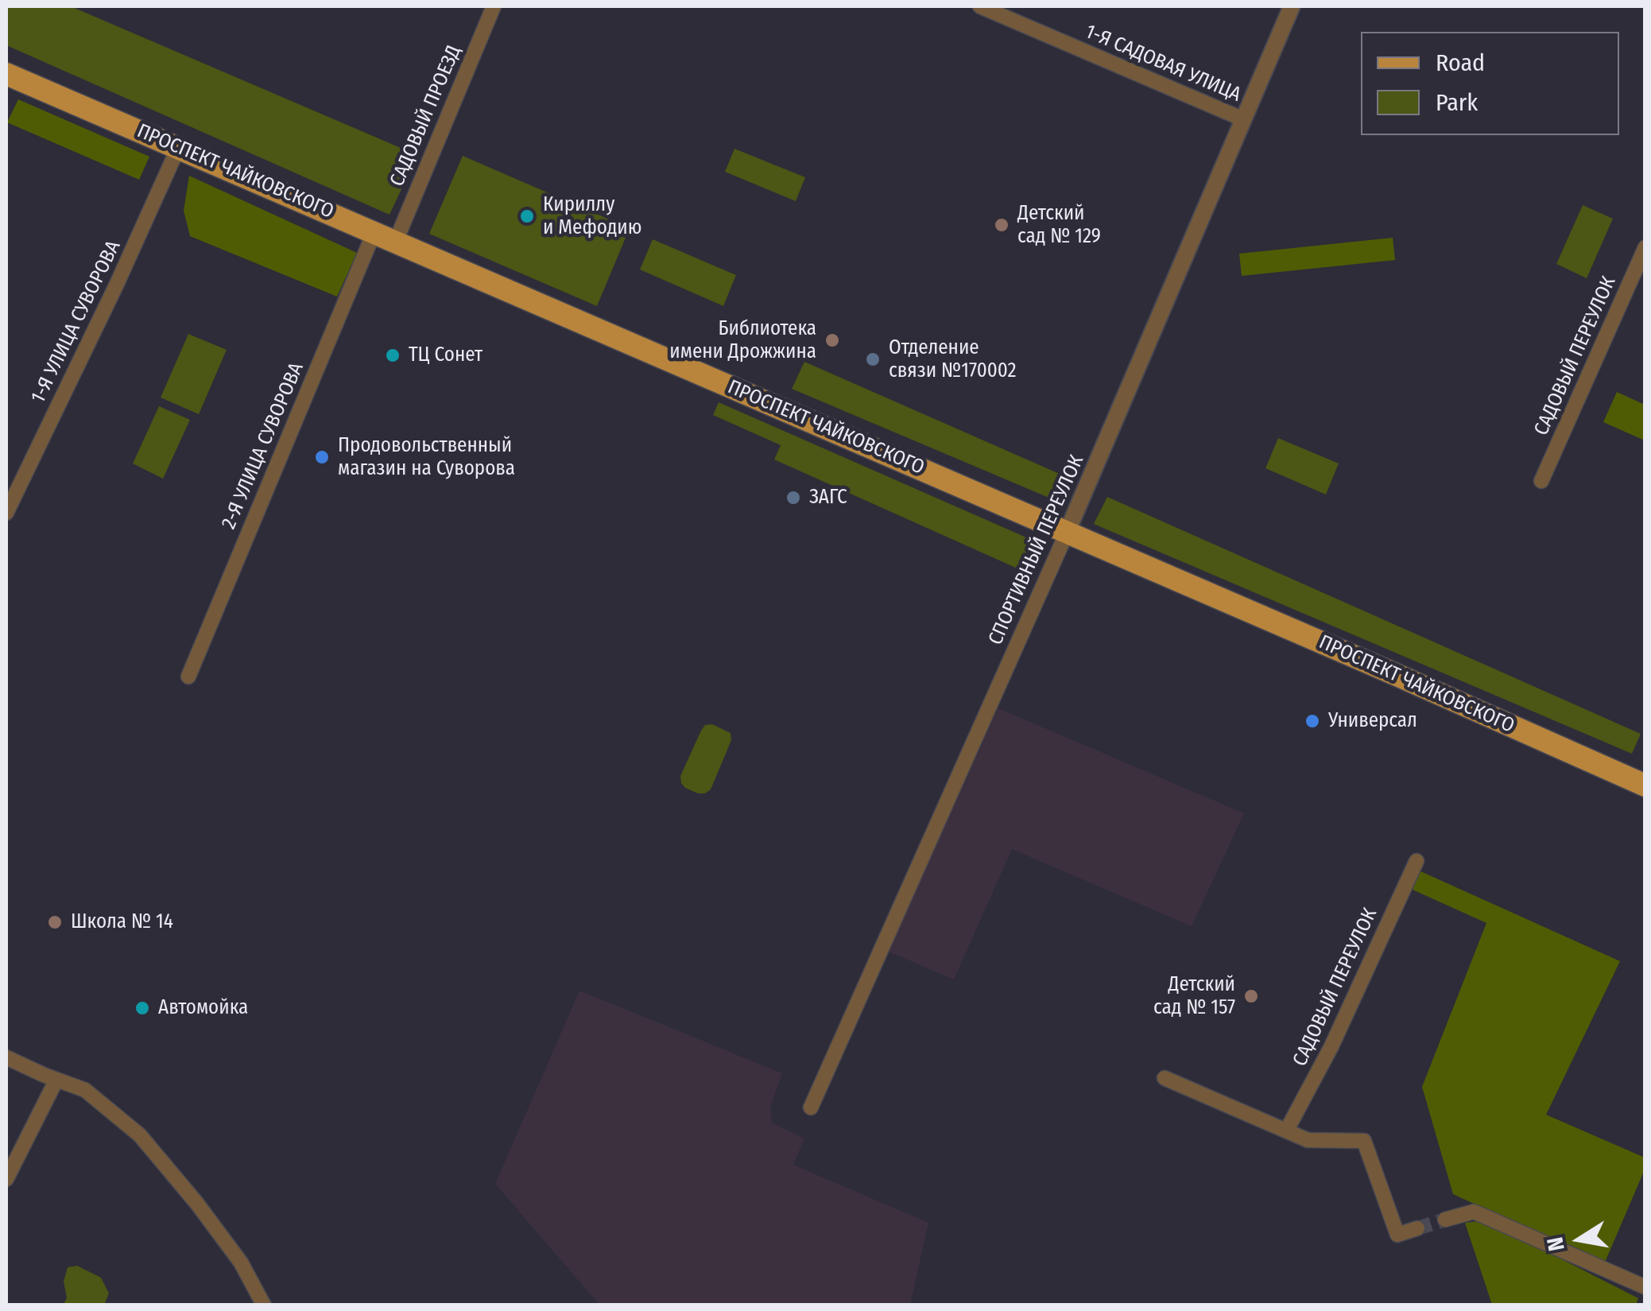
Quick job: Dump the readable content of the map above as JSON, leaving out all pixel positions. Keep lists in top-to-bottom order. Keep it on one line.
{"streets":{"main road":["ПРОСПЕКТ ЧАЙКОВСКОГО"],"street":["1-Я САДОВАЯ УЛИЦА","САДОВЫЙ ПРОЕЗД","1-Я УЛИЦА СУВОРОВА","САДОВЫЙ ПЕРЕУЛОК","2-Я УЛИЦА СУВОРОВА","СПОРТИВНЫЙ ПЕРЕУЛОК"]},"crossings":[["1-Я САДОВАЯ УЛИЦА","СПОРТИВНЫЙ ПЕРЕУЛОК"],["САДОВЫЙ ПРОЕЗД","ПРОСПЕКТ ЧАЙКОВСКОГО"],["ПРОСПЕКТ ЧАЙКОВСКОГО","1-Я УЛИЦА СУВОРОВА"],["ПРОСПЕКТ ЧАЙКОВСКОГО","2-Я УЛИЦА СУВОРОВА"],["ПРОСПЕКТ ЧАЙКОВСКОГО","СПОРТИВНЫЙ ПЕРЕУЛОК"]],"places":["Кириллу и Мефодию","Детский сад № 129","Библиотека имени Дрожжина","ТЦ Сонет","Отделение связи №170002","Продовольственный магазин на Суворова","ЗАГС","Универсал","Школа № 14","Детский сад № 157","Автомойка"],"legend":["Road","Park"],"north":"left"}
